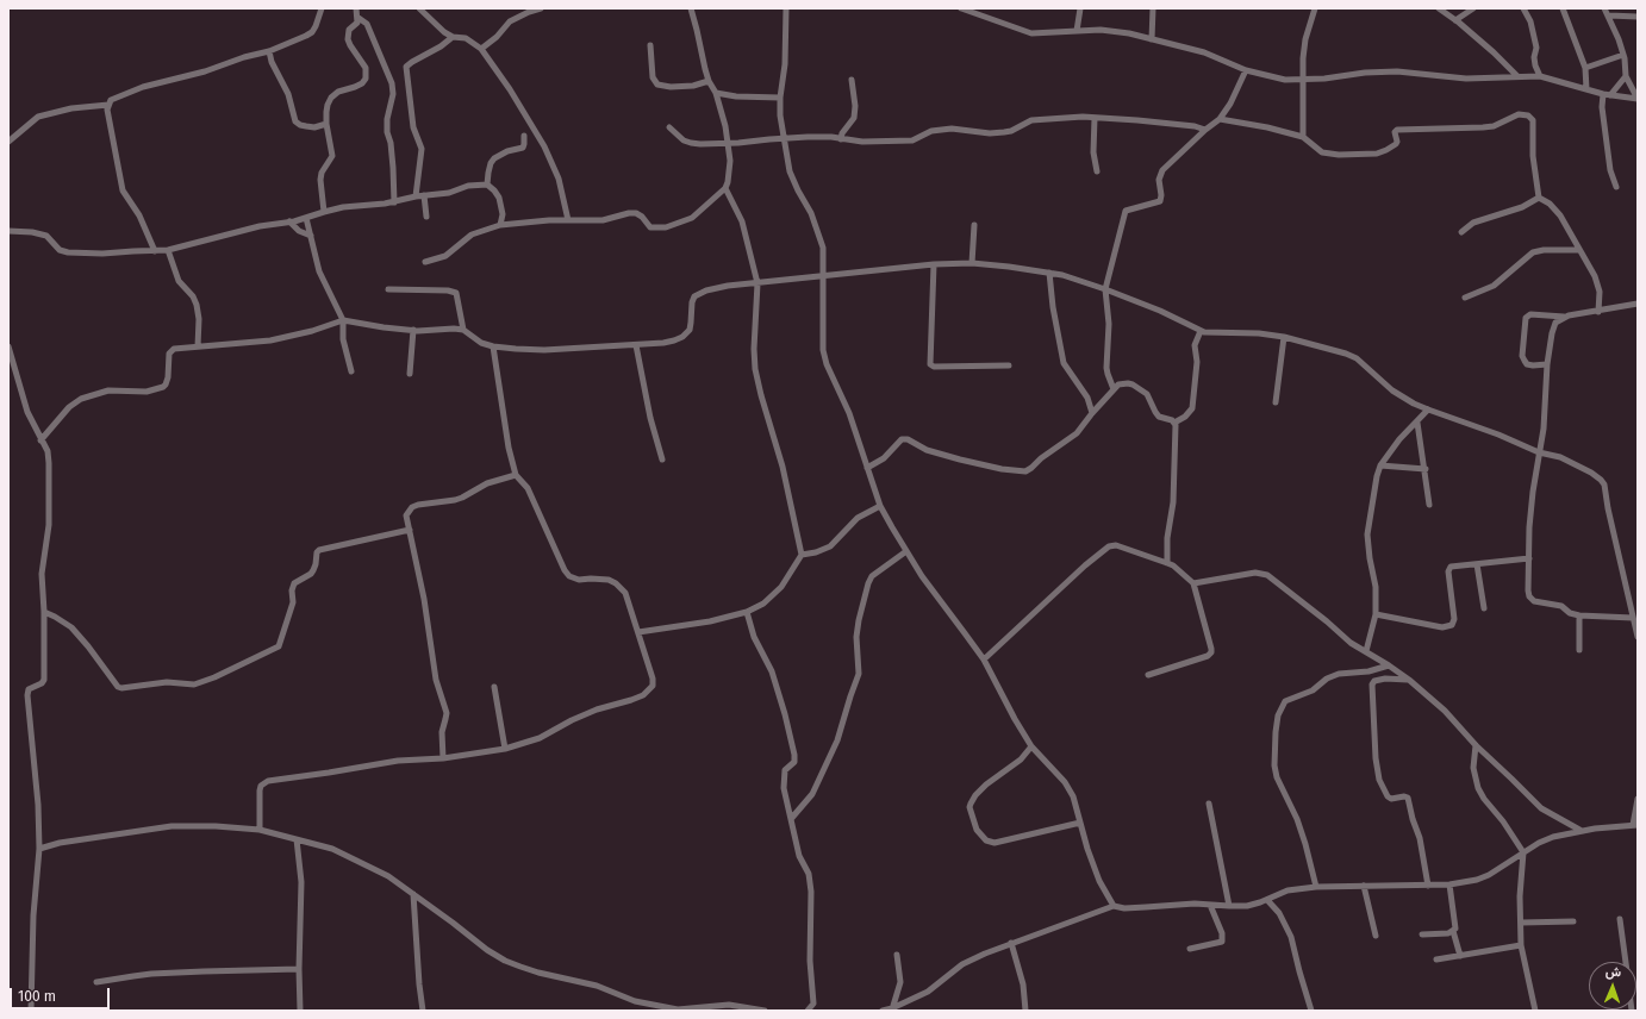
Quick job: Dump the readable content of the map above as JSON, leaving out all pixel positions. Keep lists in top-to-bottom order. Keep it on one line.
{"scale_bar":"100 m","north":"top"}
